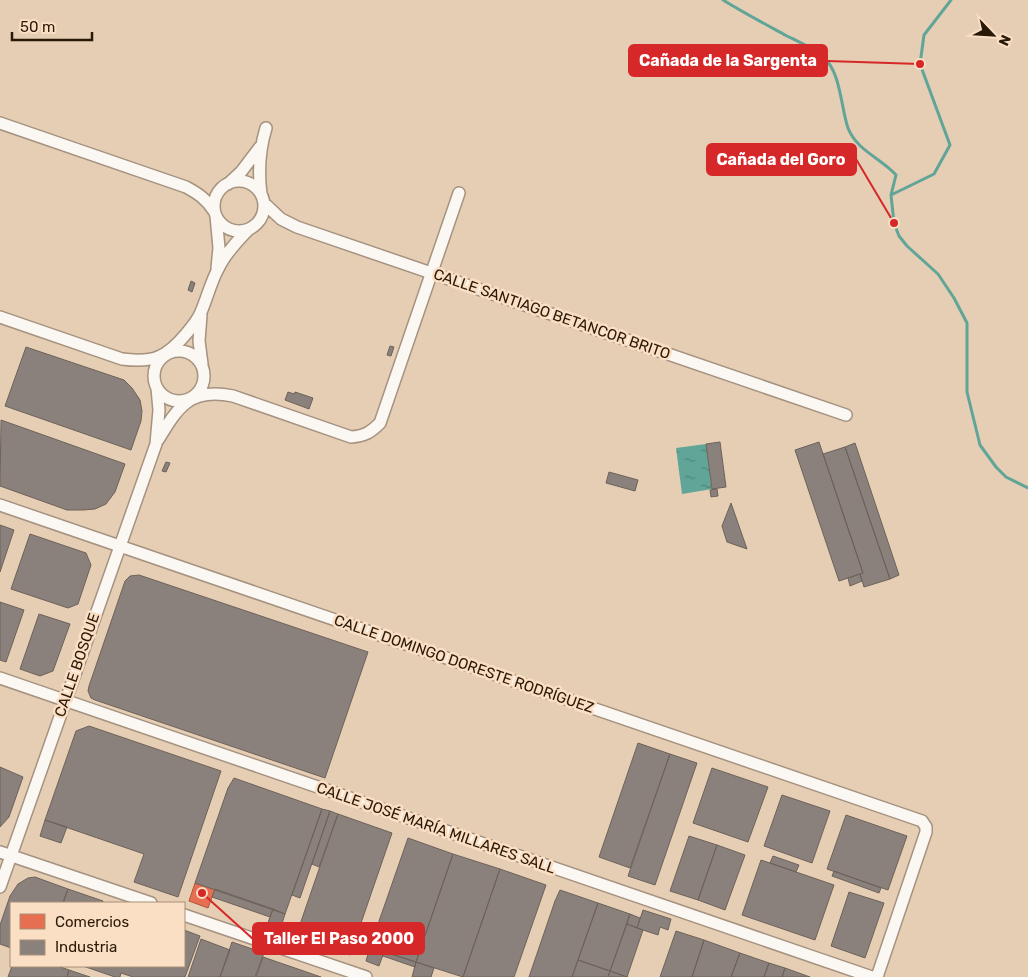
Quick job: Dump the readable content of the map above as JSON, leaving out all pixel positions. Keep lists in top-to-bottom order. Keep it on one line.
{"streets":{"street":["CALLE SANTIAGO BETANCOR BRITO","CALLE DOMINGO DORESTE RODRÍGUEZ","CALLE BOSQUE","CALLE JOSÉ MARÍA MILLARES SALL"]},"crossings":[["CALLE DOMINGO DORESTE RODRÍGUEZ","CALLE BOSQUE"],["CALLE BOSQUE","CALLE JOSÉ MARÍA MILLARES SALL"]],"places":["Cañada de la Sargenta","Cañada del Goro","Taller El Paso 2000"],"legend":["Comercios","Industria"],"scale_bar":"50 m","north":"bottom right"}
